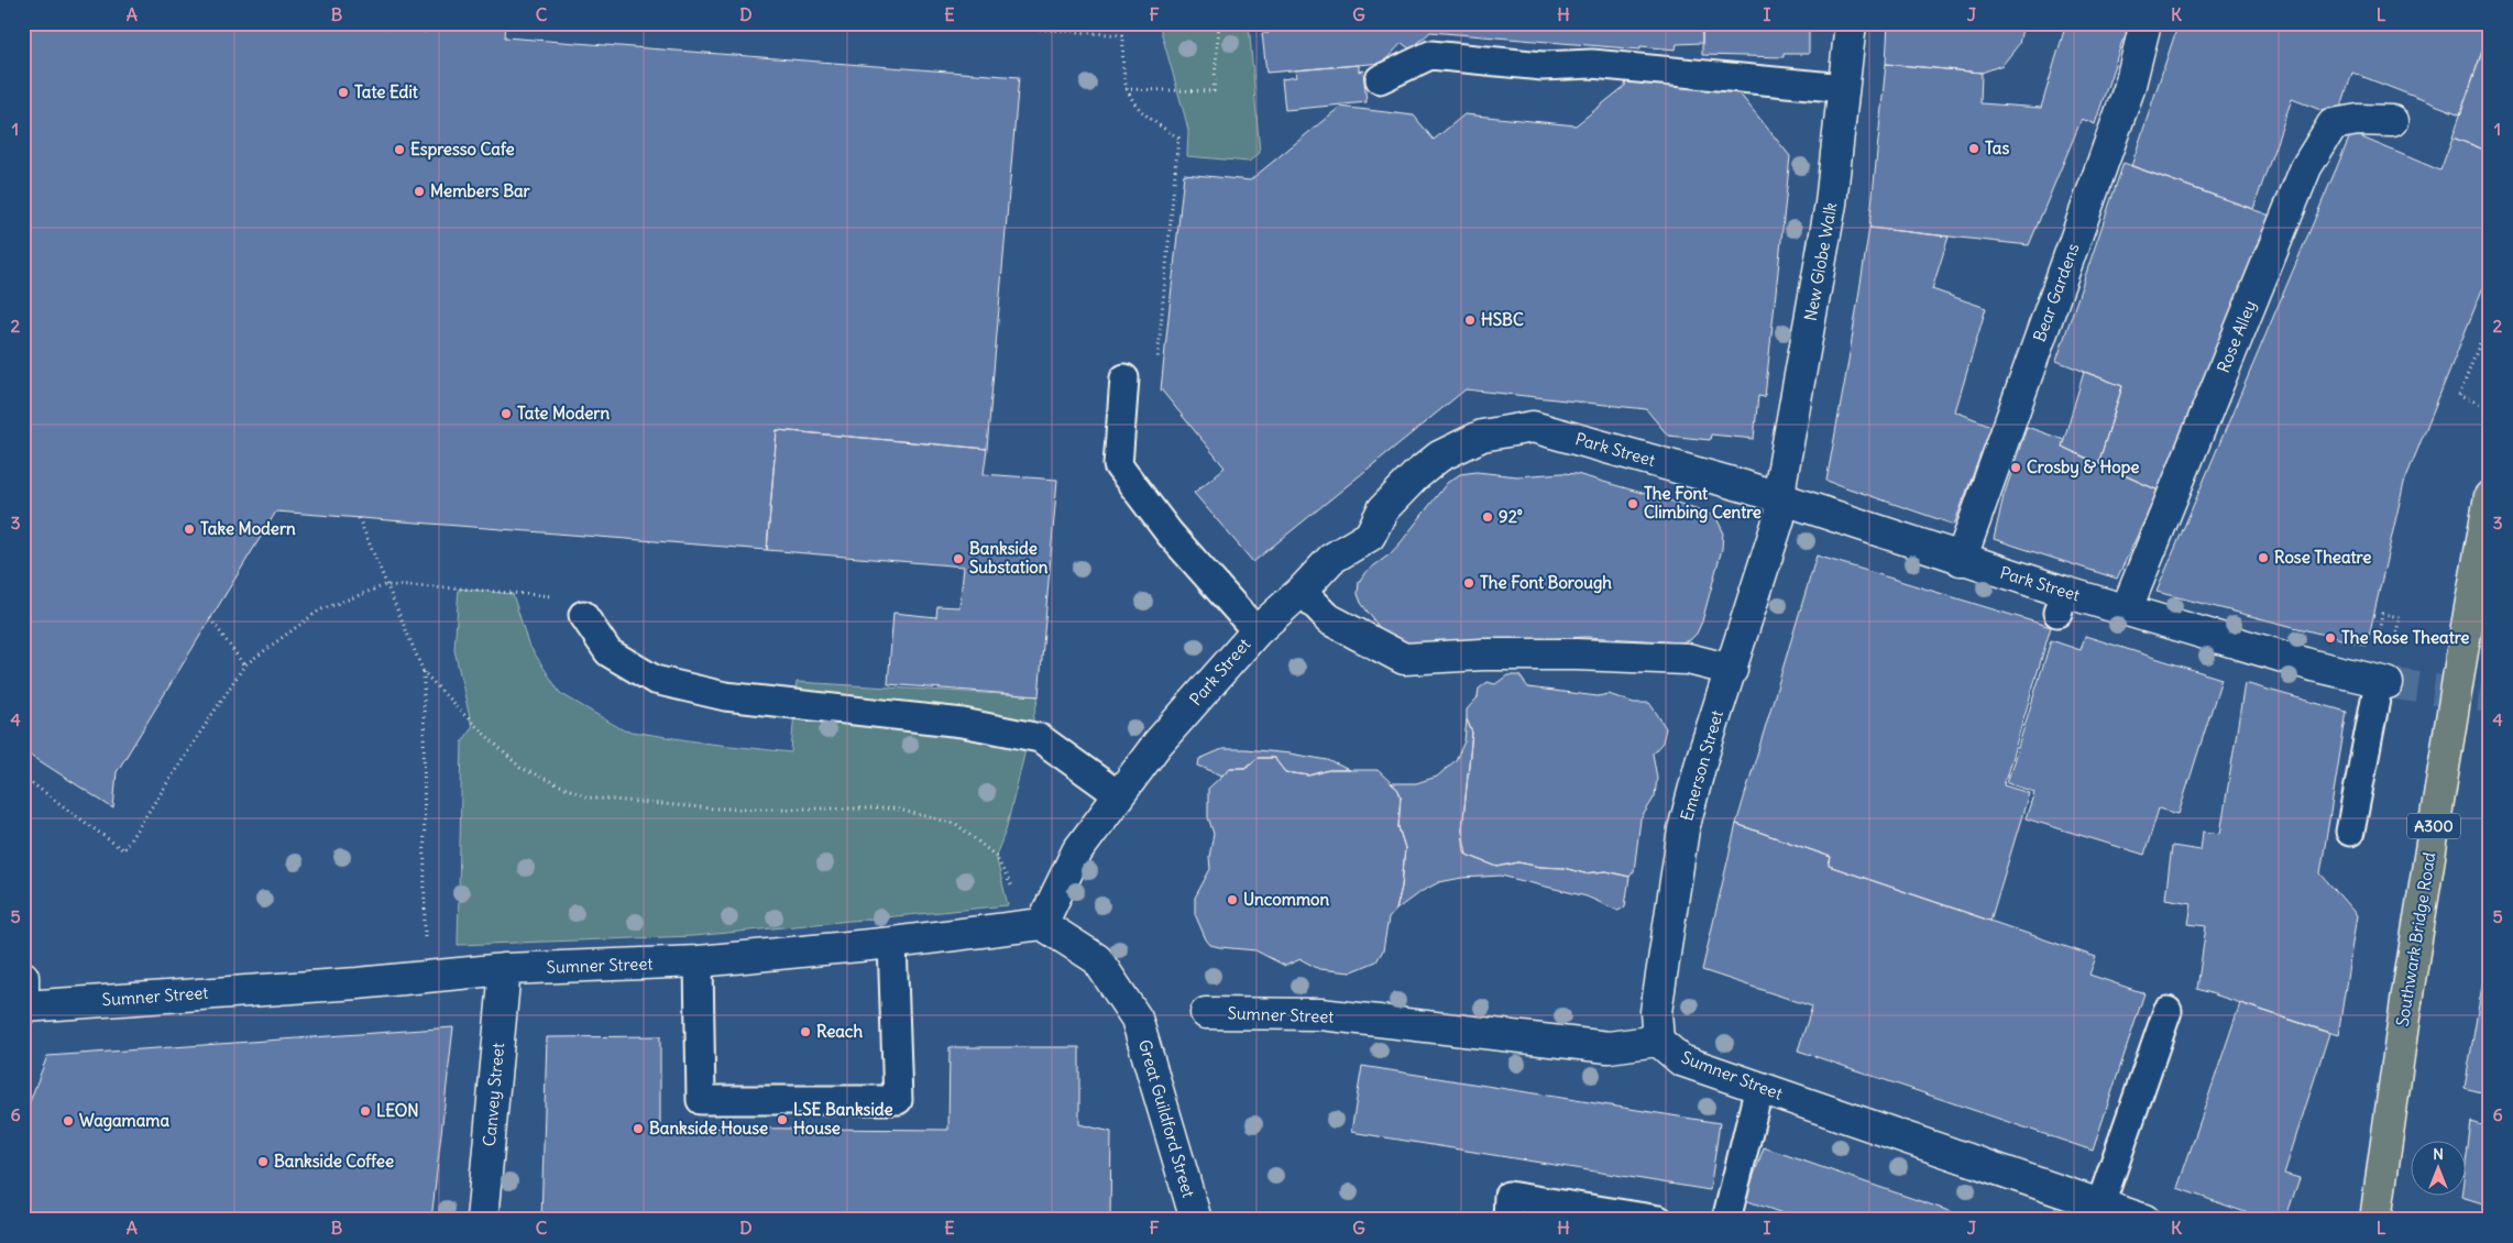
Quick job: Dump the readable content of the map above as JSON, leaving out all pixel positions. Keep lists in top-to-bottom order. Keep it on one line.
{"streets":{"main road":["A300","Southwark Bridge Road"],"street":["New Globe Walk","Bear Gardens","Rose Alley","Park Street","Emerson Street","Sumner Street","Canvey Street","Great Guildford Street"]},"crossings":[["New Globe Walk","Park Street"],["New Globe Walk","Emerson Street"],["Bear Gardens","Park Street"],["Rose Alley","Park Street"],["Park Street","Emerson Street"],["Park Street","Sumner Street"],["Park Street","Great Guildford Street"],["Emerson Street","Sumner Street"],["Sumner Street","Canvey Street"],["Sumner Street","Great Guildford Street"]],"places":["Tate Edit","Tas","Espresso Cafe","Members Bar","HSBC","Tate Modern","Crosby & Hope","The Font Climbing Centre","92°","Take Modern","Rose Theatre","Bankside Substation","The Font Borough","The Rose Theatre","Uncommon","Reach","LEON","LSE Bankside House","Wagamama","Bankside House","Bankside Coffee"],"north":"top","grid":{"columns":["A","B","C","D","E","F","G","H","I","J","K","L"],"rows":["1","2","3","4","5","6"]}}
